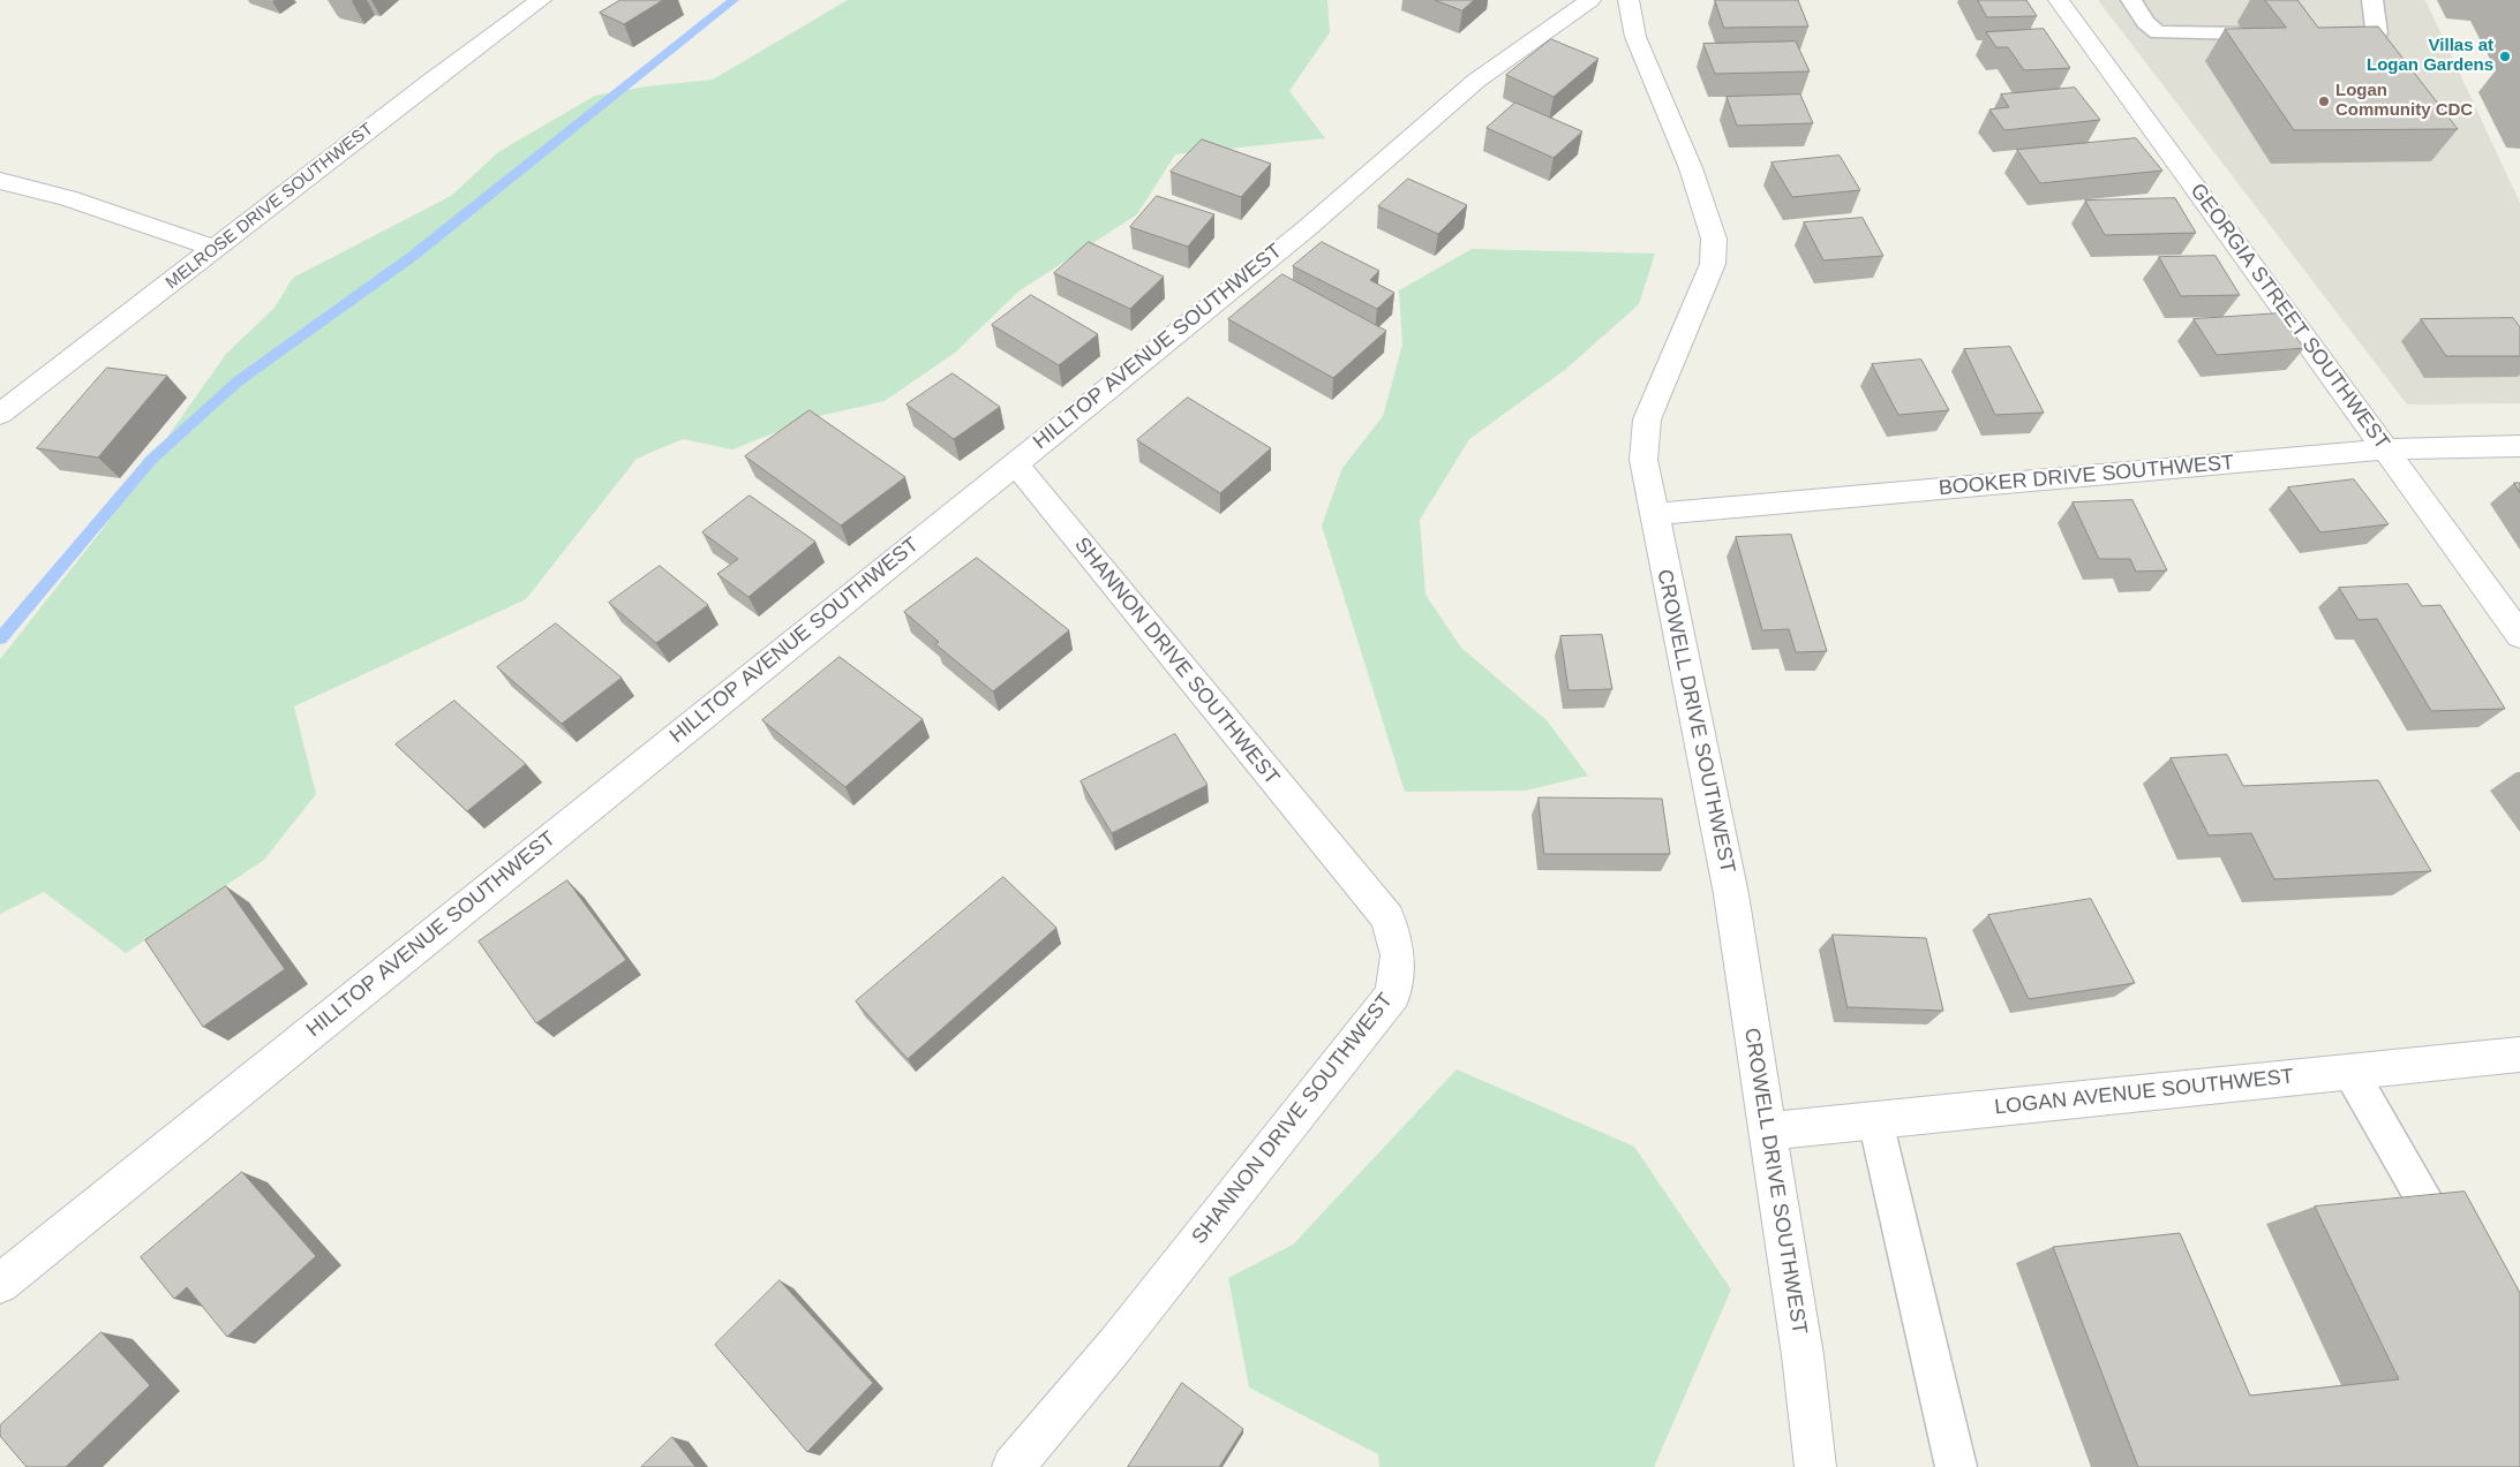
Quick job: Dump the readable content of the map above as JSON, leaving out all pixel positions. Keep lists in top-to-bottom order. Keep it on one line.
{"streets":{"street":["MELROSE DRIVE SOUTHWEST","GEORGIA STREET SOUTHWEST","HILLTOP AVENUE SOUTHWEST","BOOKER DRIVE SOUTHWEST","SHANNON DRIVE SOUTHWEST","CROWELL DRIVE SOUTHWEST","LOGAN AVENUE SOUTHWEST"]},"crossings":[["GEORGIA STREET SOUTHWEST","BOOKER DRIVE SOUTHWEST"],["HILLTOP AVENUE SOUTHWEST","SHANNON DRIVE SOUTHWEST"],["BOOKER DRIVE SOUTHWEST","CROWELL DRIVE SOUTHWEST"],["CROWELL DRIVE SOUTHWEST","LOGAN AVENUE SOUTHWEST"]],"places":["Villas at Logan Gardens","Logan Community CDC"]}
